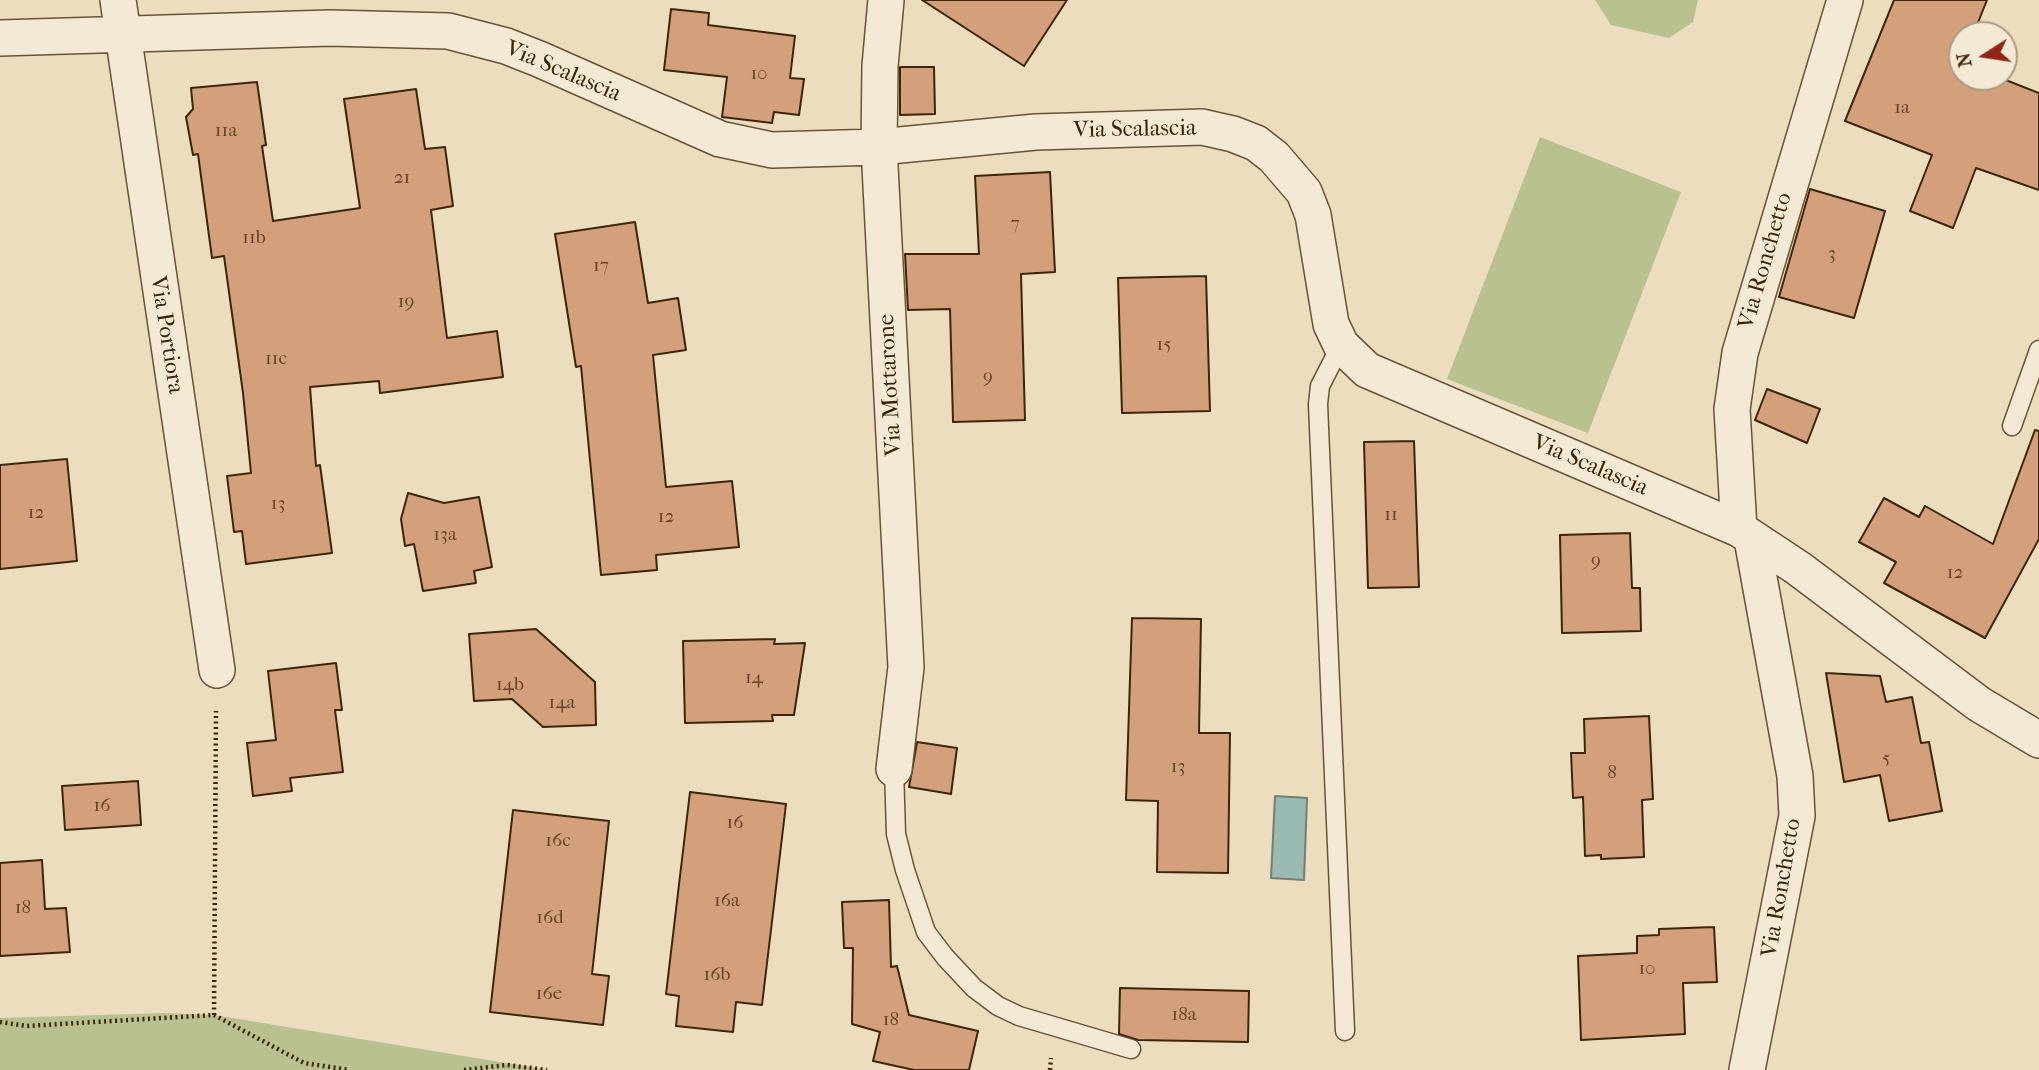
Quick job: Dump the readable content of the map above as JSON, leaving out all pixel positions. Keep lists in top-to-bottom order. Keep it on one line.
{"streets":{"street":["Via Scalascia","Via Ronchetto","Via Portiora","Via Mottarone"]},"crossings":[["Via Scalascia","Via Ronchetto"],["Via Scalascia","Via Portiora"],["Via Scalascia","Via Mottarone"]],"house_numbers":["10","1a","11a","21","7","11b","3","17","19","15","11c","9","13","12","11","12","13a","9","12","14","14b","14a","5","13","8","16","16","16c","16a","18","16d","10","16b","16e","18a","18"],"north":"left"}
